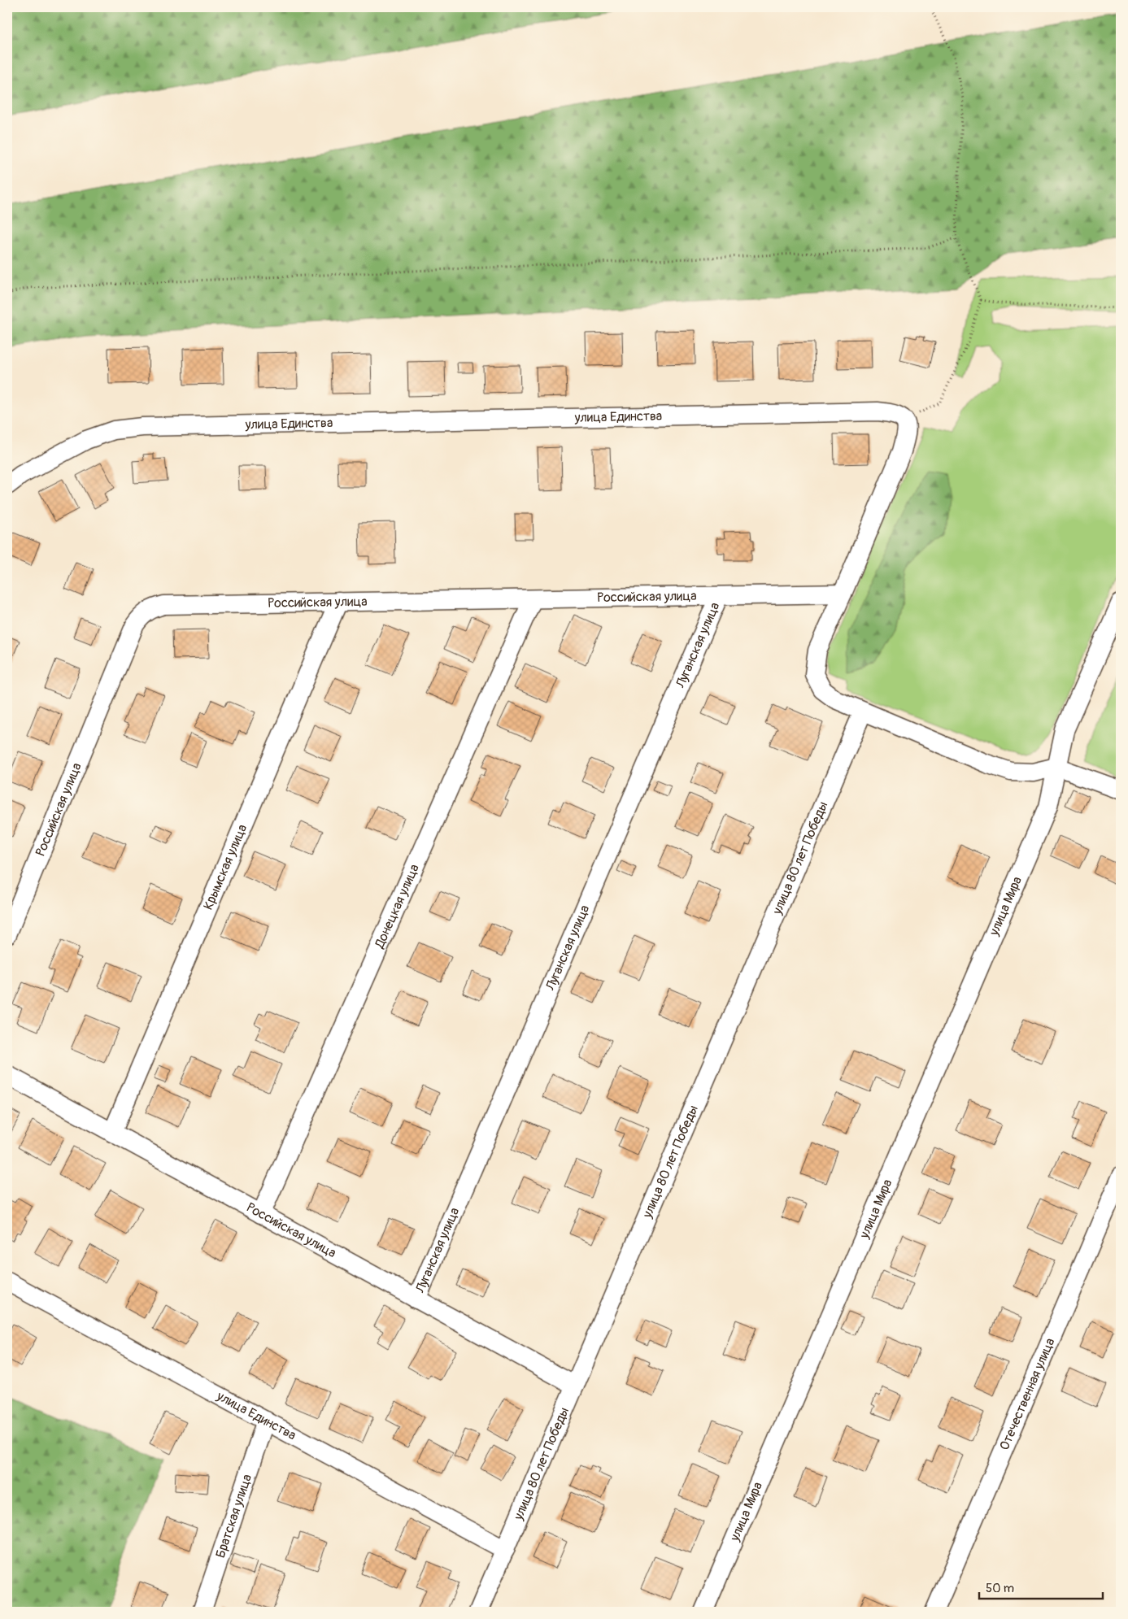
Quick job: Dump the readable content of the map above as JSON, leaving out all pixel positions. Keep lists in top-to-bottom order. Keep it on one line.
{"streets":{"street":["улица Единства","Российская улица","Луганская улица","улица 80 лет Победы","Крымская улица","Донецкая улица","улица Мира","Отечественная улица","Братская улица"]},"crossings":[["улица Единства","улица 80 лет Победы"],["улица Единства","Братская улица"],["Российская улица","Луганская улица"],["Российская улица","улица 80 лет Победы"],["Российская улица","Крымская улица"],["Российская улица","Донецкая улица"]],"scale_bar":"50 m"}
